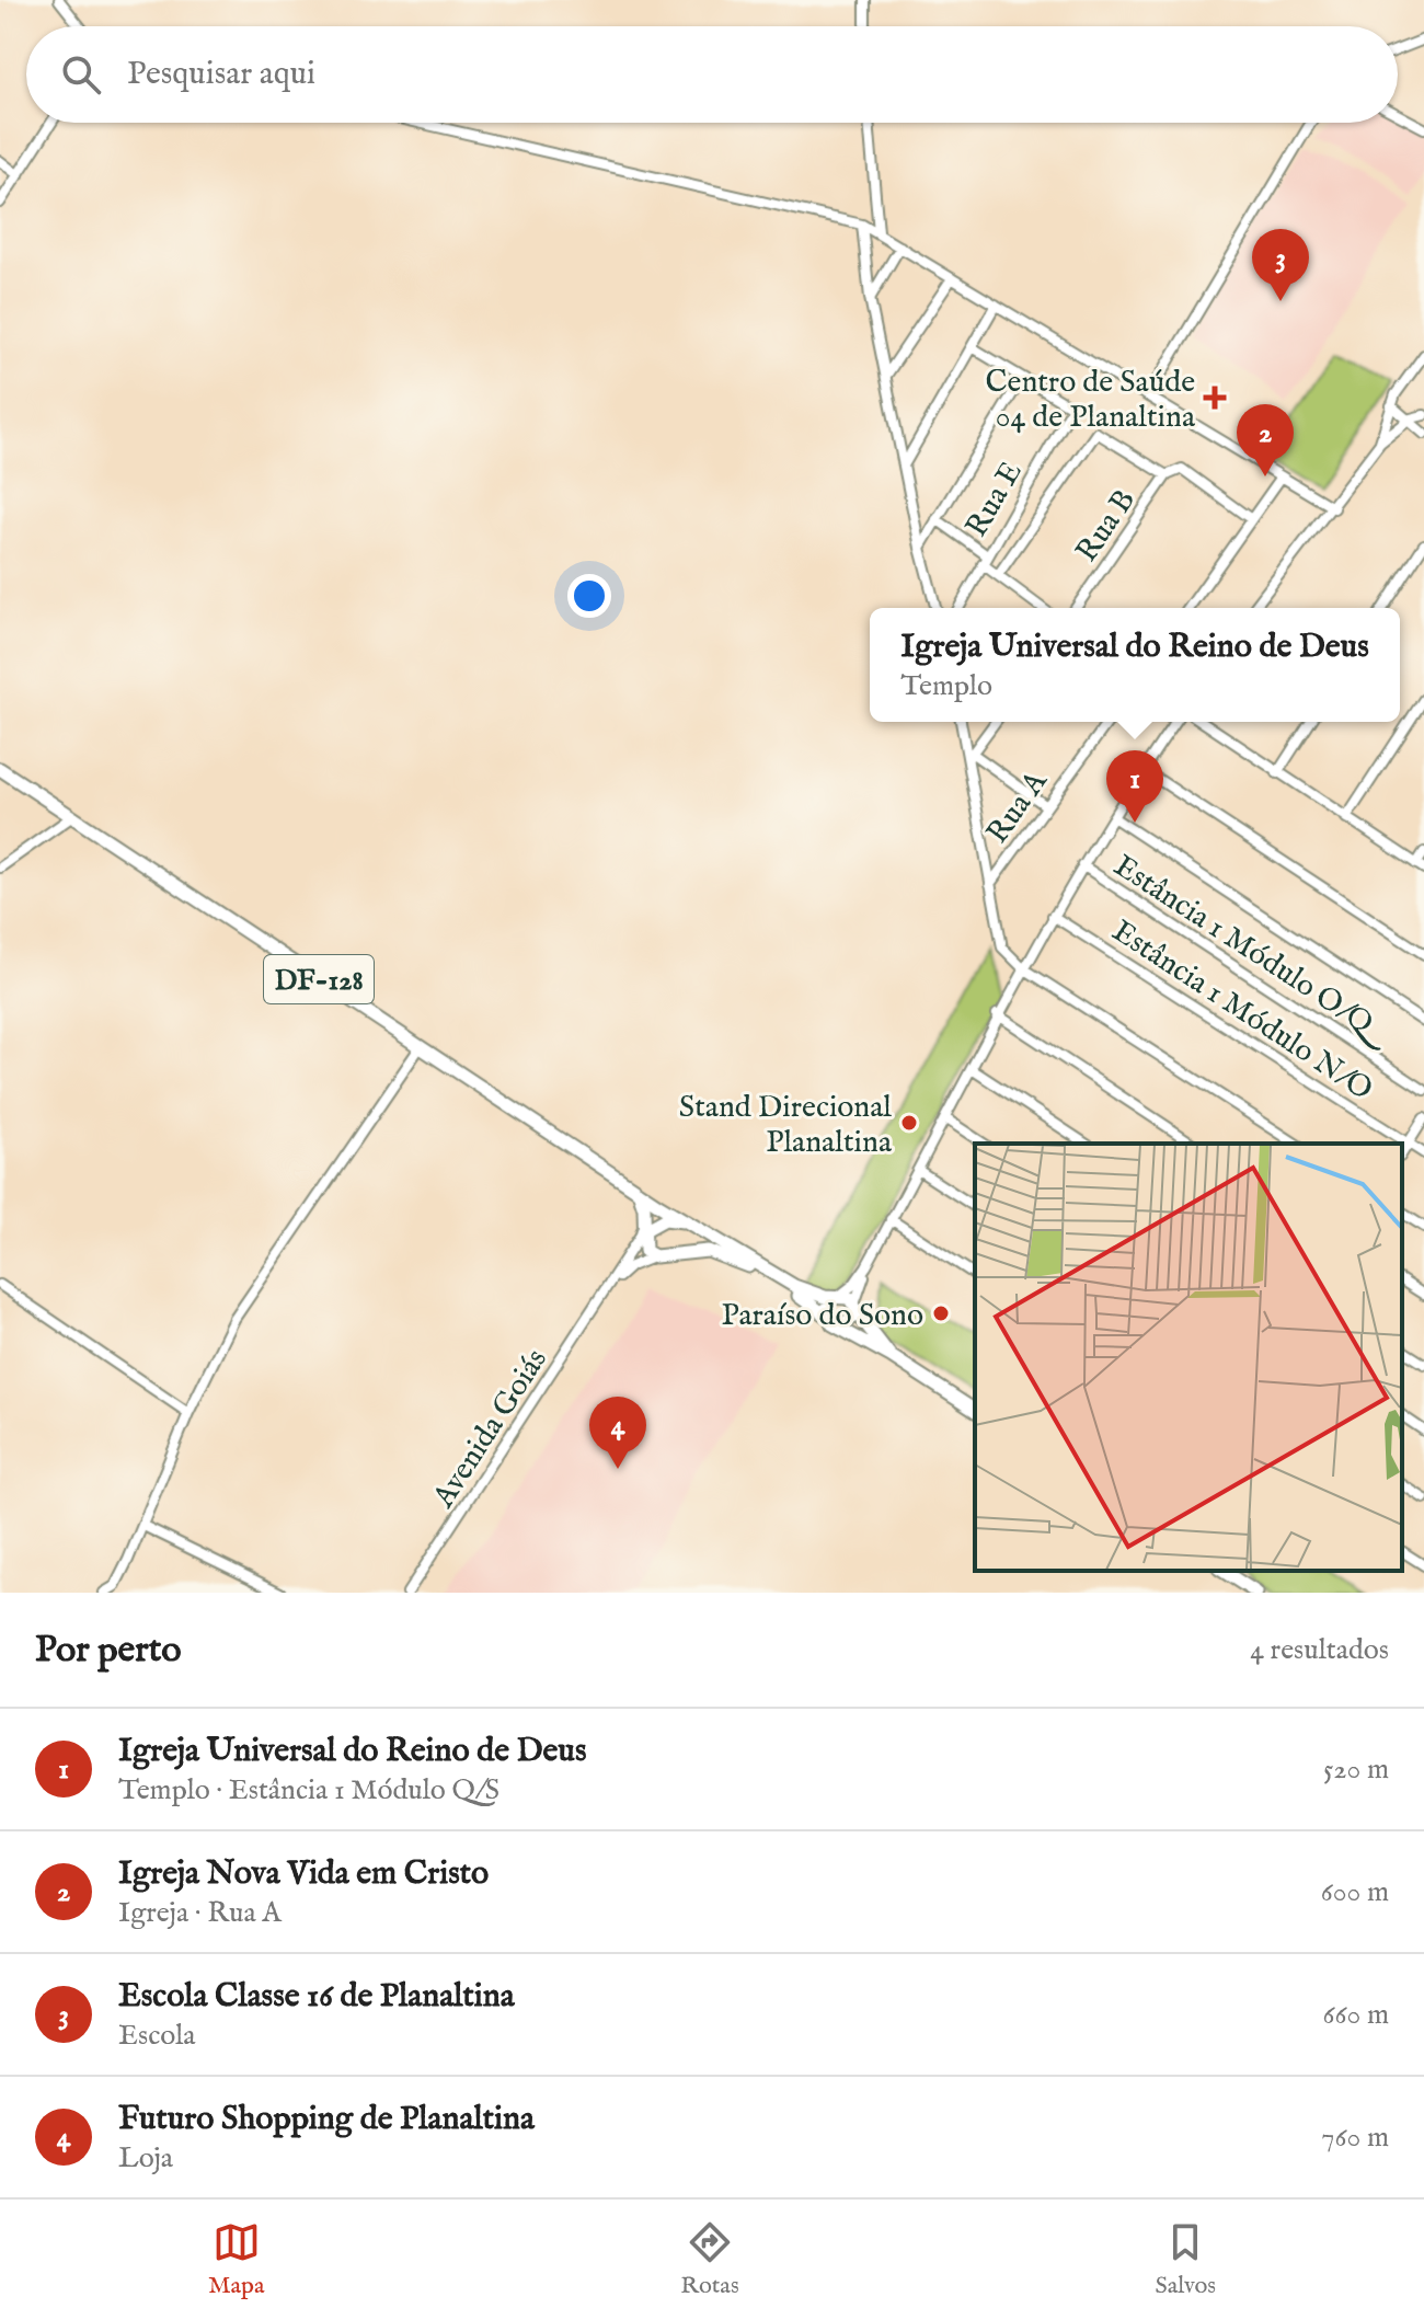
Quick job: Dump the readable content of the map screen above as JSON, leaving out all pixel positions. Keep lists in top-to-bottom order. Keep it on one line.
{"streets":{"main road":["DF-128"],"street":["Rua E","Rua B","Rua A","Estância 1 Módulo O/Q","Estância 1 Módulo N/O","Avenida Goiás"]},"crossings":[["DF-128","Avenida Goiás"]],"places":{"health":["Centro de Saúde 04 de Planaltina"],"other":["Stand Direcional Planaltina","Paraíso do Sono"]},"page":{"search":"Pesquisar aqui","pins":["3","2","1","4"],"popup":["Igreja Universal do Reino de Deus","Templo"],"heading":["Por perto","4 resultados"],"list":[{"mark":"1","name":"Igreja Universal do Reino de Deus","note":"Templo · Estância 1 Módulo Q/S","value":"520 m"},{"mark":"2","name":"Igreja Nova Vida em Cristo","note":"Igreja · Rua A","value":"600 m"},{"mark":"3","name":"Escola Classe 16 de Planaltina","note":"Escola","value":"660 m"},{"mark":"4","name":"Futuro Shopping de Planaltina","note":"Loja","value":"760 m"}],"nav":["Mapa","Rotas","Salvos"]}}
